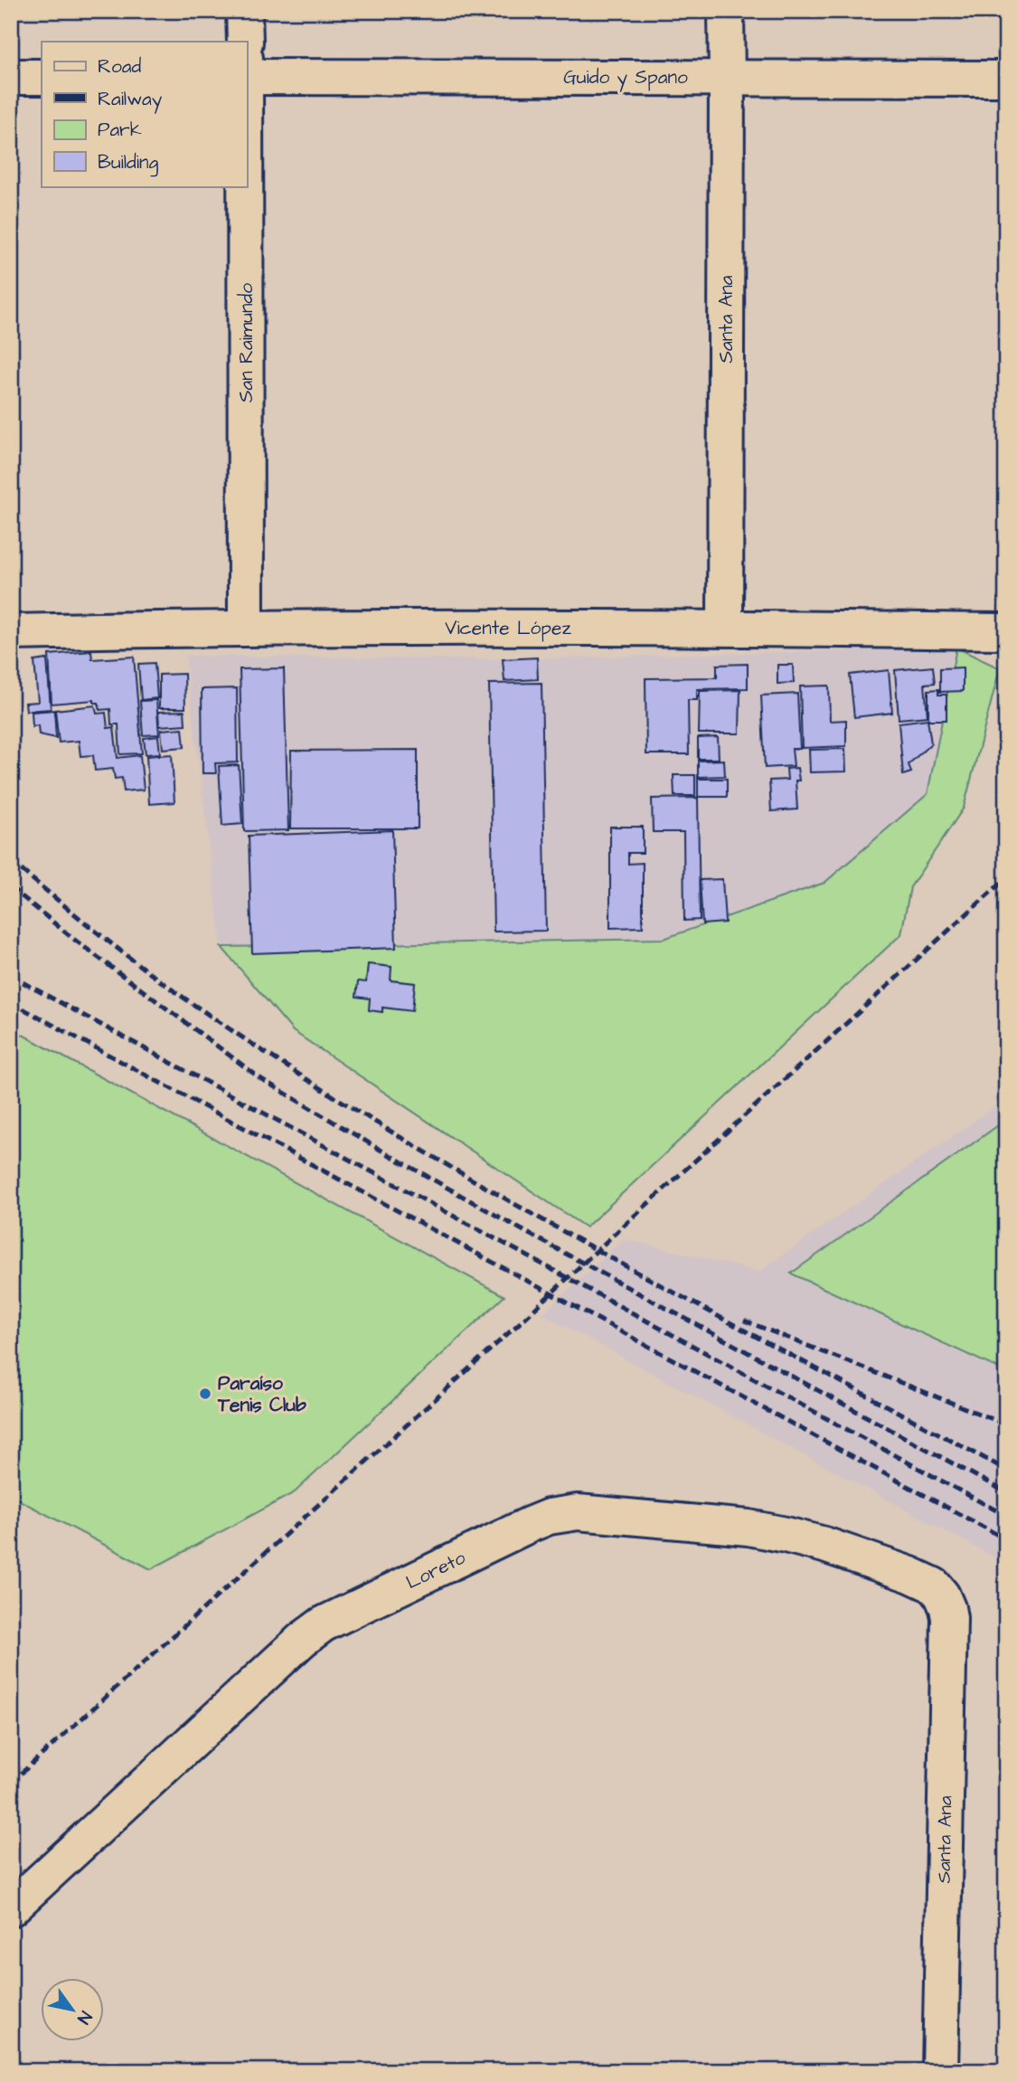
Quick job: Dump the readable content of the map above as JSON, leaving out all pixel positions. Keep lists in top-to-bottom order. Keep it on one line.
{"streets":{"street":["Guido y Spano","Santa Ana","San Raimundo","Vicente López","Loreto"]},"crossings":[["Guido y Spano","Santa Ana"],["Santa Ana","Vicente López"],["Santa Ana","Loreto"],["San Raimundo","Vicente López"]],"places":["Paraíso Tenis Club"],"legend":["Road","Railway","Park","Building"],"north":"bottom right"}
